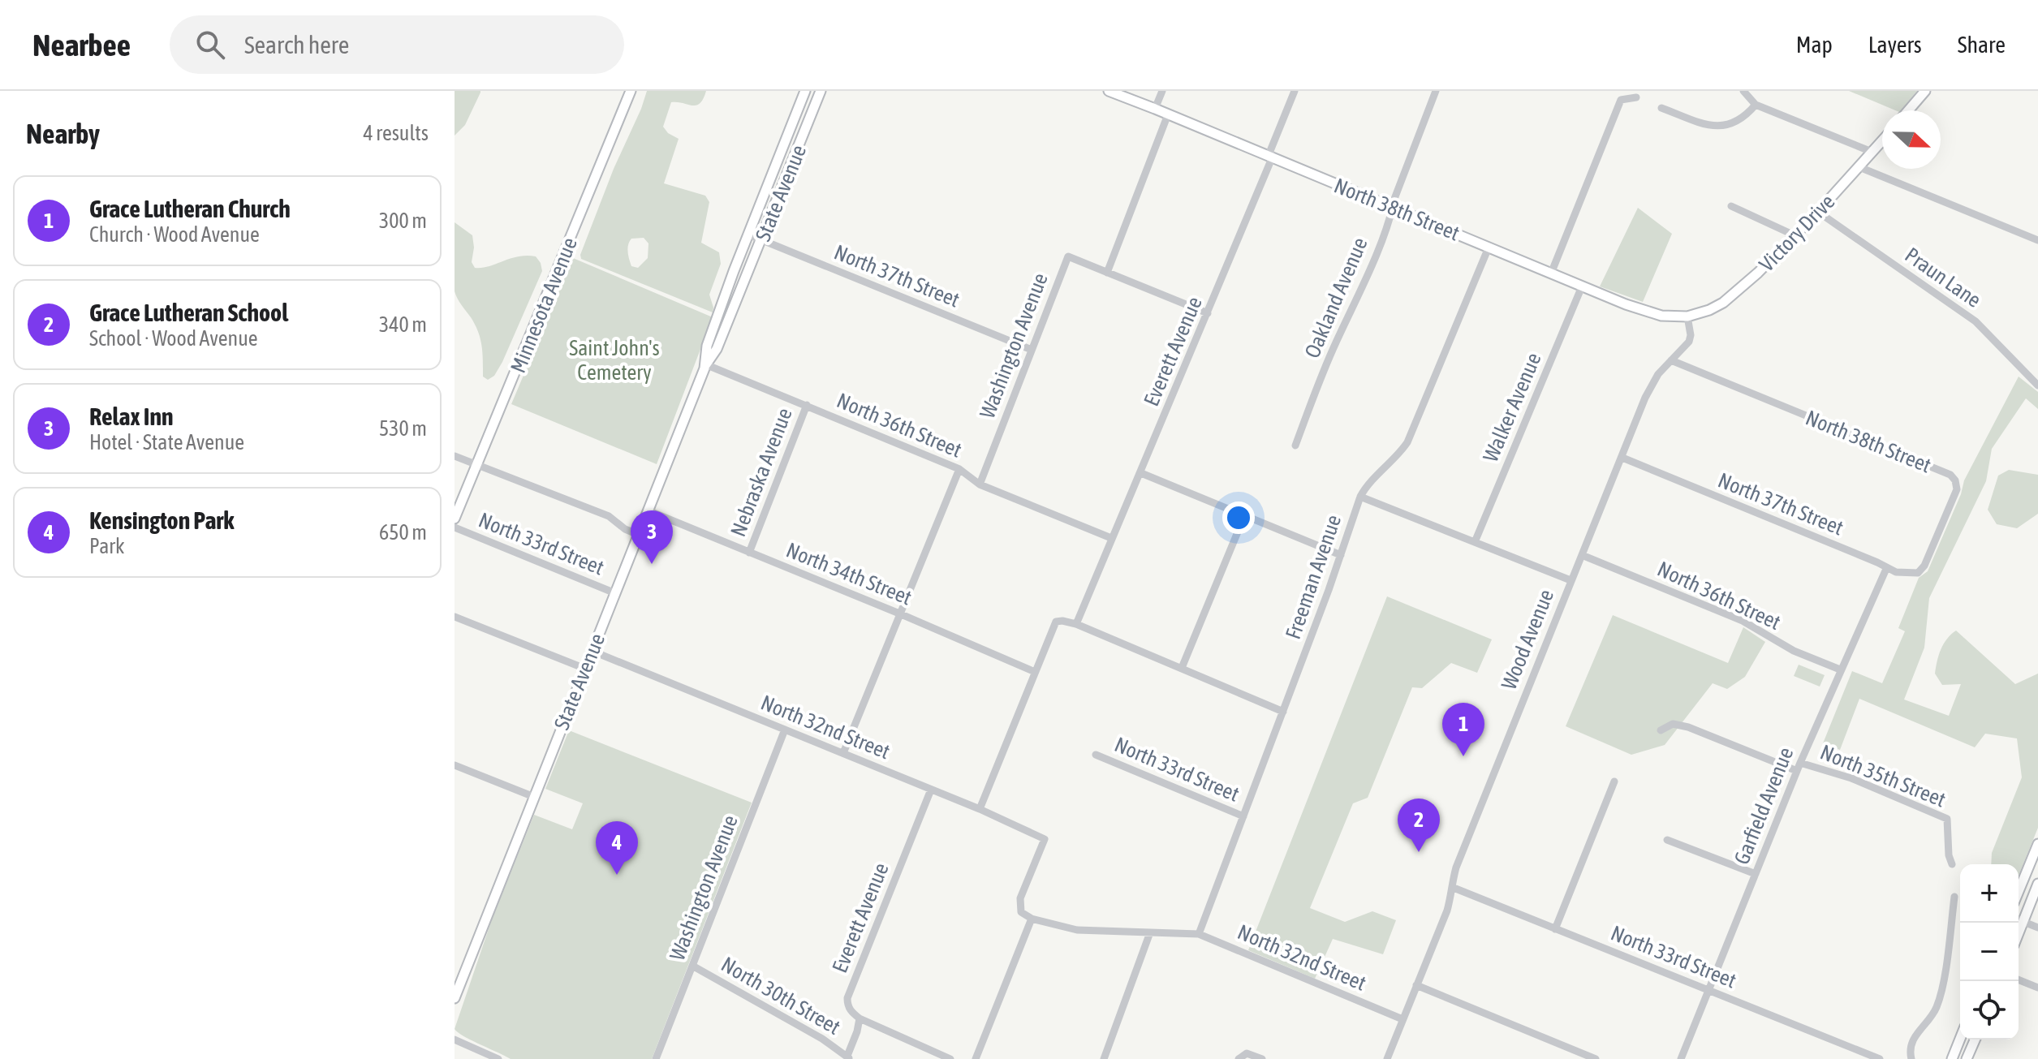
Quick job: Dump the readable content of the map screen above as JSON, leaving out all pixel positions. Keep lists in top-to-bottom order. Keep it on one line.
{"streets":{"main road":["State Avenue","North 38th Street","Victory Drive","Minnesota Avenue"],"street":["North 37th Street","Praun Lane","Oakland Avenue","Washington Avenue","Everett Avenue","Walker Avenue","North 36th Street","Nebraska Avenue","North 33rd Street","North 34th Street","Freeman Avenue","Wood Avenue","North 32nd Street","North 35th Street","Garfield Avenue","North 30th Street"]},"crossings":[["State Avenue","North 37th Street"],["State Avenue","North 36th Street"],["State Avenue","North 33rd Street"],["State Avenue","North 34th Street"],["State Avenue","North 32nd Street"],["North 38th Street","Victory Drive"],["North 38th Street","North 37th Street"],["North 38th Street","Oakland Avenue"],["North 38th Street","Everett Avenue"],["North 38th Street","Walker Avenue"],["North 38th Street","Freeman Avenue"],["North 38th Street","Wood Avenue"],["Victory Drive","Praun Lane"],["Victory Drive","Wood Avenue"],["North 37th Street","Washington Avenue"],["North 37th Street","Wood Avenue"],["North 37th Street","Garfield Avenue"],["Washington Avenue","North 36th Street"],["Washington Avenue","North 32nd Street"],["Washington Avenue","North 30th Street"],["Everett Avenue","North 36th Street"],["Everett Avenue","North 32nd Street"],["North 36th Street","Nebraska Avenue"],["North 36th Street","Wood Avenue"],["North 36th Street","Garfield Avenue"],["Nebraska Avenue","North 34th Street"],["North 33rd Street","Freeman Avenue"],["North 33rd Street","Wood Avenue"],["North 33rd Street","Garfield Avenue"],["Freeman Avenue","North 32nd Street"],["Wood Avenue","North 32nd Street"],["North 35th Street","Garfield Avenue"]],"parks":["Saint John's Cemetery"],"north":"right","page":{"header":"Nearbee","search":"Search here","nav":["Map","Layers","Share"],"heading":["Nearby","4 results"],"list":[{"mark":"1","name":"Grace Lutheran Church","note":"Church · Wood Avenue","value":"300 m"},{"mark":"2","name":"Grace Lutheran School","note":"School · Wood Avenue","value":"340 m"},{"mark":"3","name":"Relax Inn","note":"Hotel · State Avenue","value":"530 m"},{"mark":"4","name":"Kensington Park","note":"Park","value":"650 m"}],"pins":["3","1","2","4"],"map_buttons":["+","−"]}}
